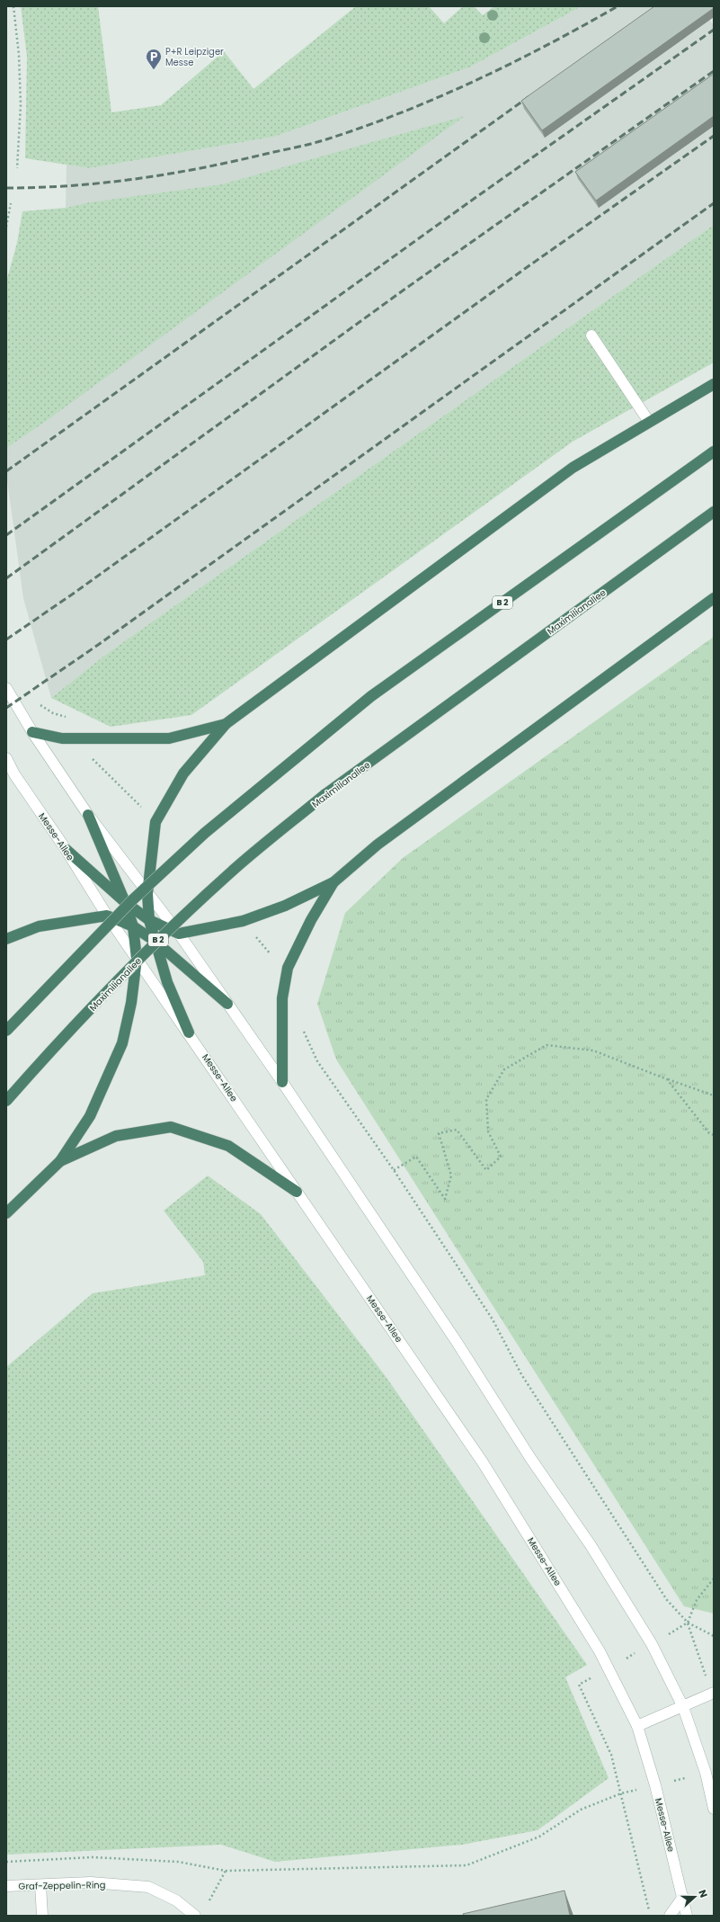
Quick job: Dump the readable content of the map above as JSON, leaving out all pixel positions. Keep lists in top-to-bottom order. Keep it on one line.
{"streets":{"highway":["B 2","Maximilianallee"],"main road":["Messe-Allee","Graf-Zeppelin-Ring"]},"places":{"parking":["P+R Leipziger Messe"]},"north":"right"}
